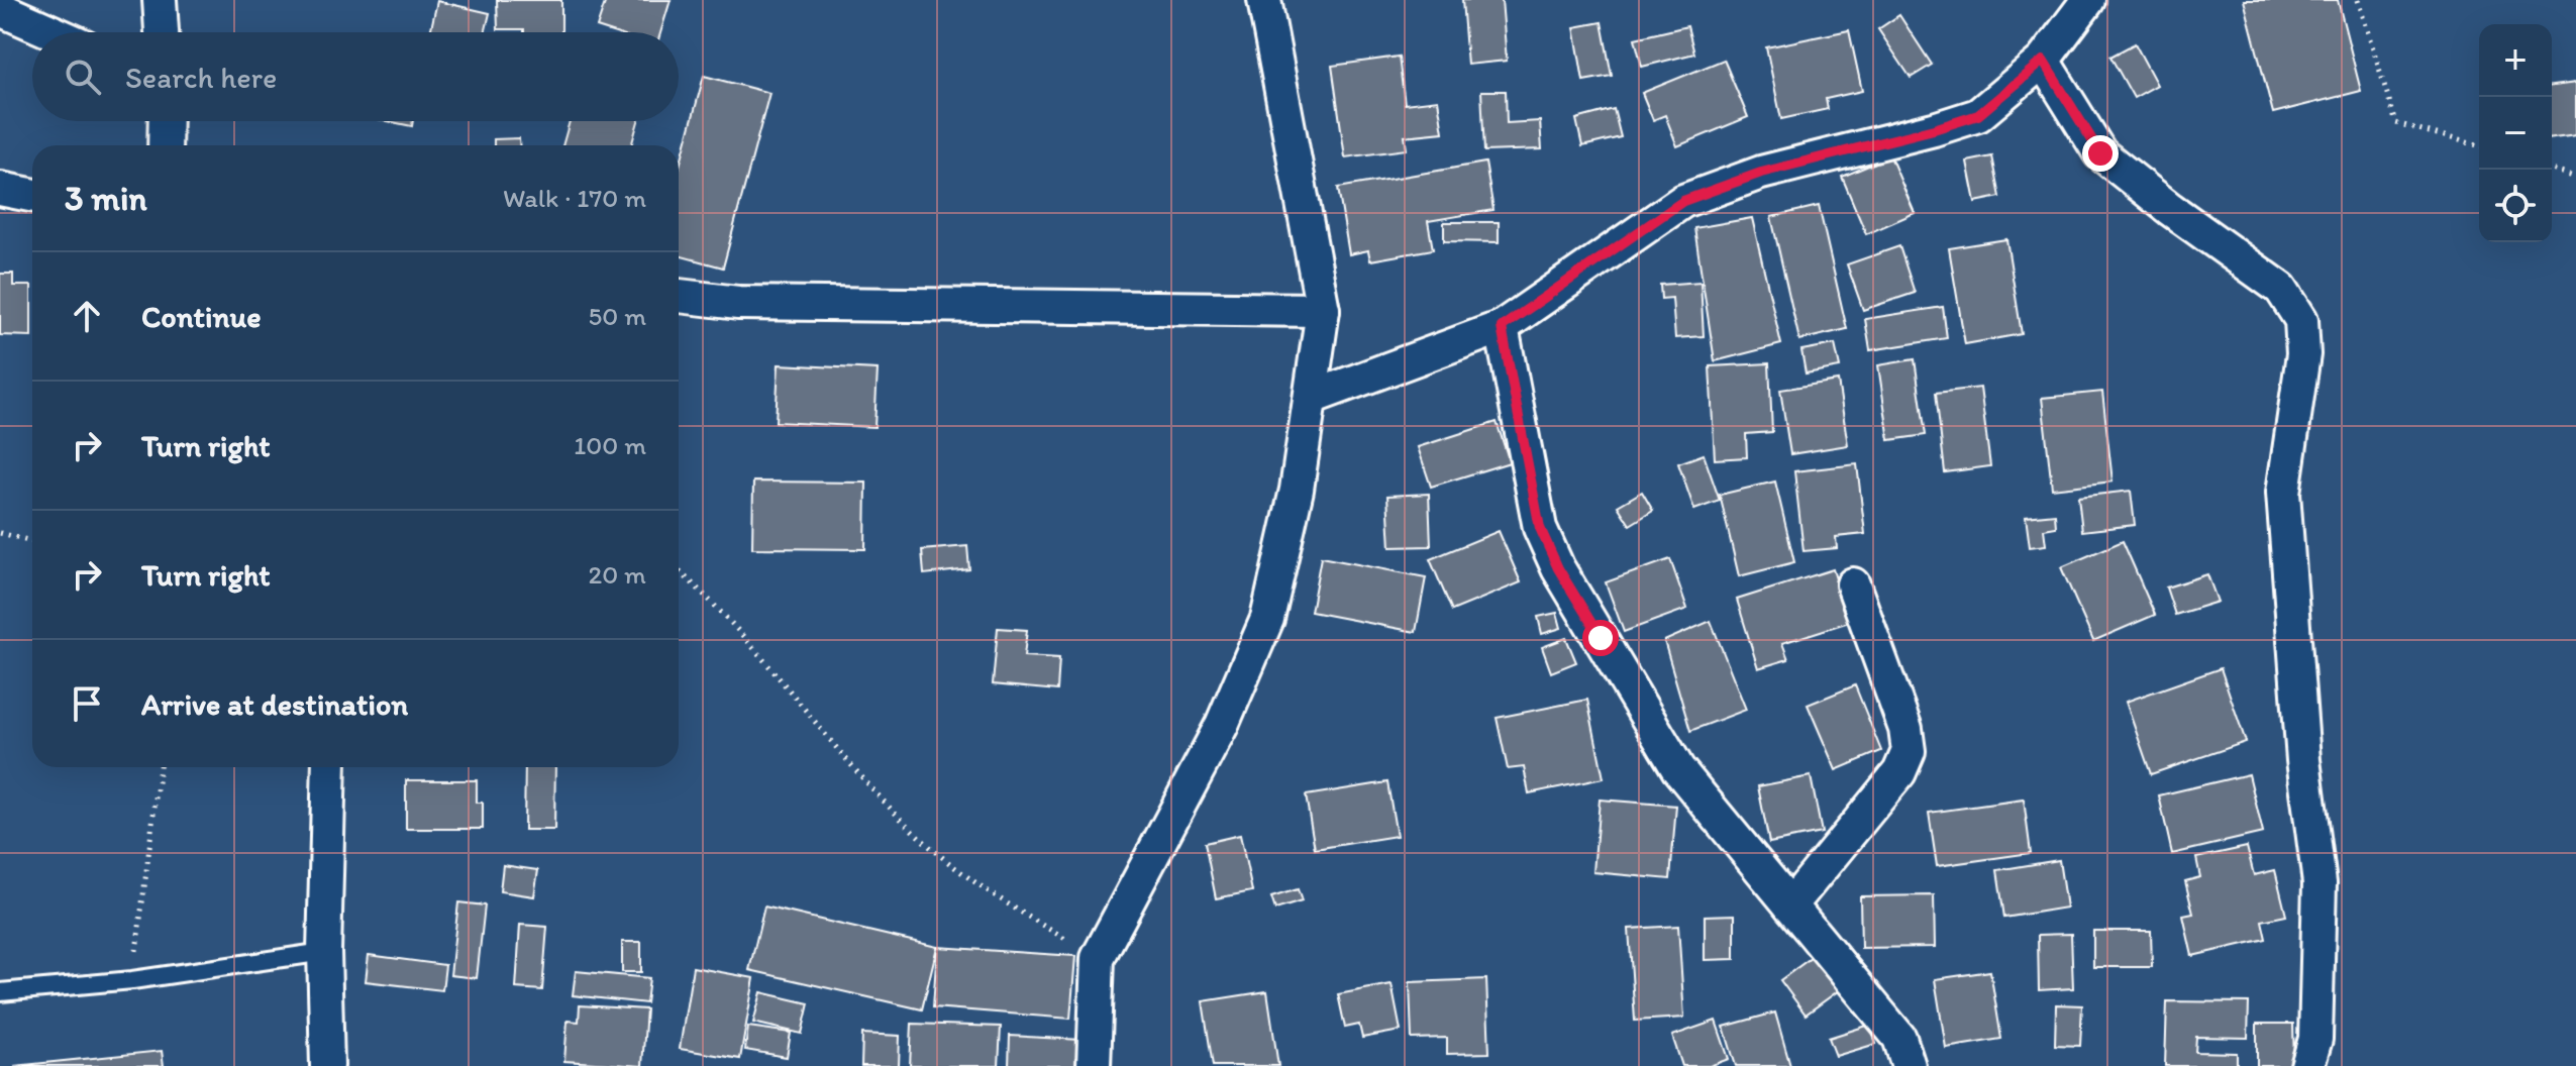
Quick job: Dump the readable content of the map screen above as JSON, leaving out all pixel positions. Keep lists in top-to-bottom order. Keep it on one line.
{"page":{"map_buttons":["+","−"],"search":"Search here","heading":["3 min","Walk · 170 m"],"list":[["Continue","50 m"],["Turn right","100 m"],["Turn right","20 m"],"Arrive at destination"]}}
